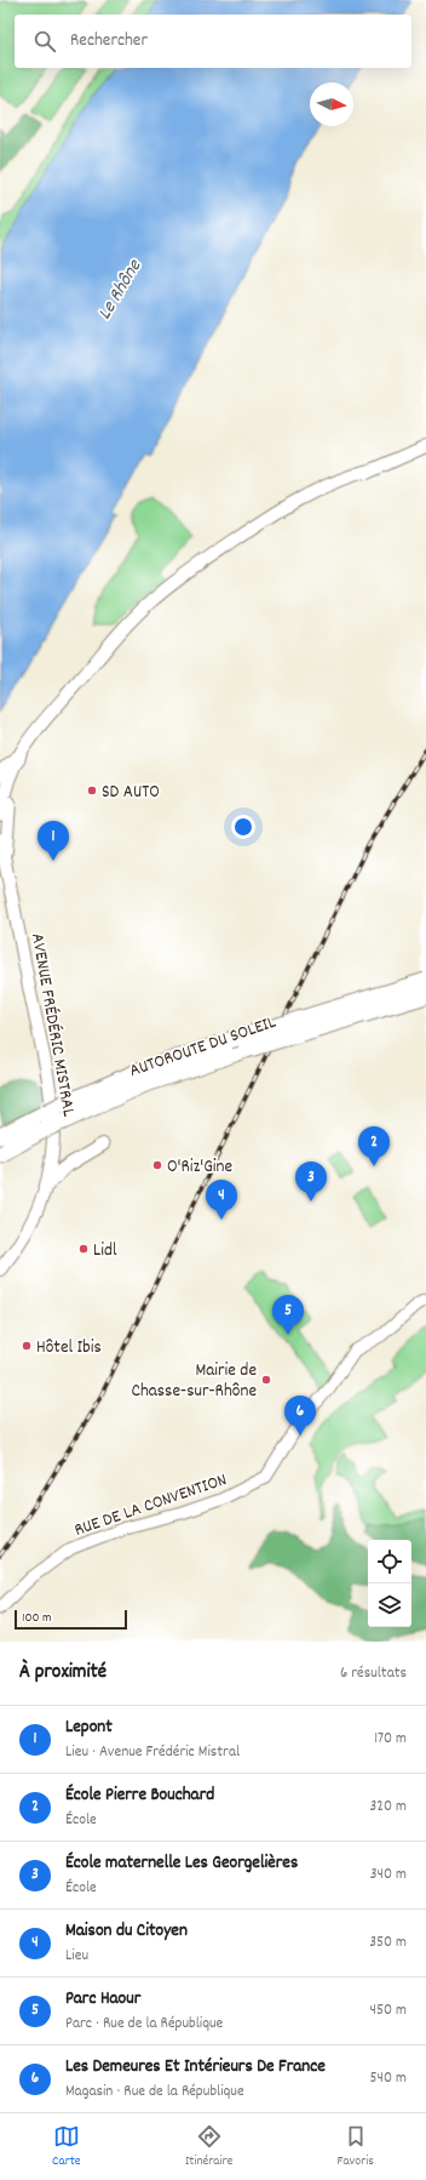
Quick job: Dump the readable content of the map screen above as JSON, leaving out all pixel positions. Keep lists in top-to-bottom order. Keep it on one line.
{"streets":{"highway":["AUTOROUTE DU SOLEIL"],"main road":["AVENUE FRÉDÉRIC MISTRAL"],"street":["RUE DE LA CONVENTION"]},"water":["Le Rhône"],"places":["SD AUTO","O'Riz'Gine","Lidl","Hôtel Ibis","Mairie de Chasse-sur-Rhône"],"scale_bar":"100 m","north":"right","page":{"search":"Rechercher","pins":["1","2","3","4","5","6"],"scale":"100 m","heading":["À proximité","6 résultats"],"list":[{"mark":"1","name":"Lepont","note":"Lieu · Avenue Frédéric Mistral","value":"170 m"},{"mark":"2","name":"École Pierre Bouchard","note":"École","value":"320 m"},{"mark":"3","name":"École maternelle Les Georgelières","note":"École","value":"340 m"},{"mark":"4","name":"Maison du Citoyen","note":"Lieu","value":"350 m"},{"mark":"5","name":"Parc Haour","note":"Parc · Rue de la République","value":"450 m"},{"mark":"6","name":"Les Demeures Et Intérieurs De France","note":"Magasin · Rue de la République","value":"540 m"}],"nav":["Carte","Itinéraire","Favoris"]}}
